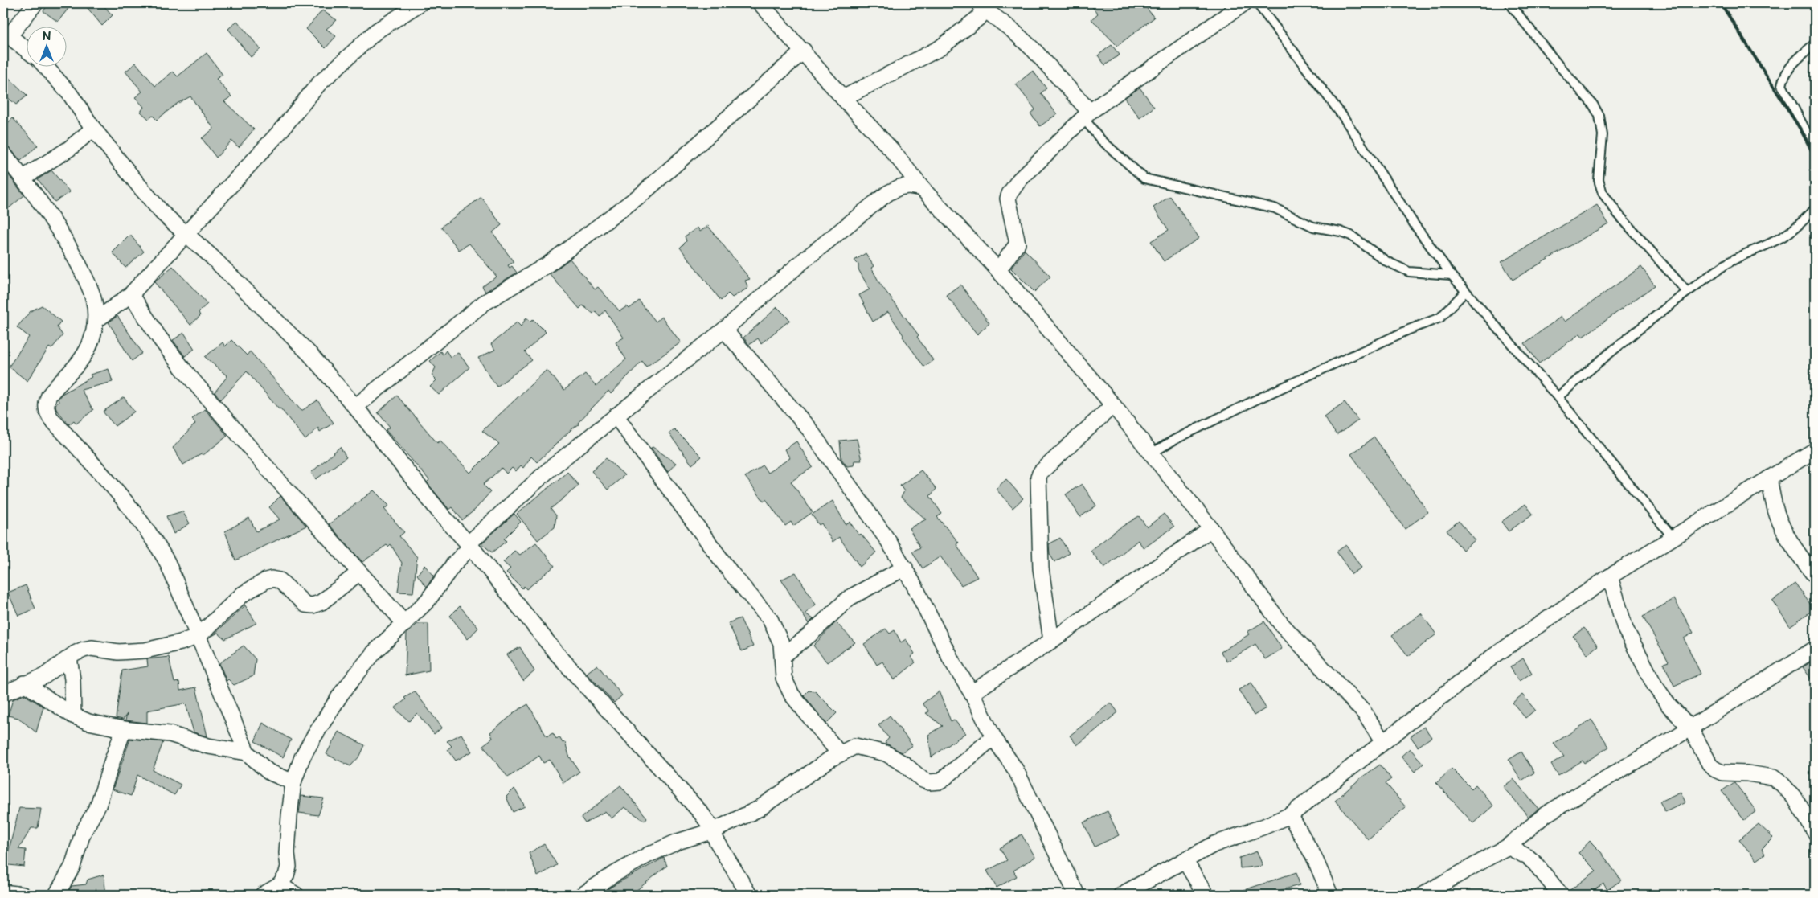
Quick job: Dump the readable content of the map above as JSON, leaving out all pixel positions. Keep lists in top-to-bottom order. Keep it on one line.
{"north":"top"}
